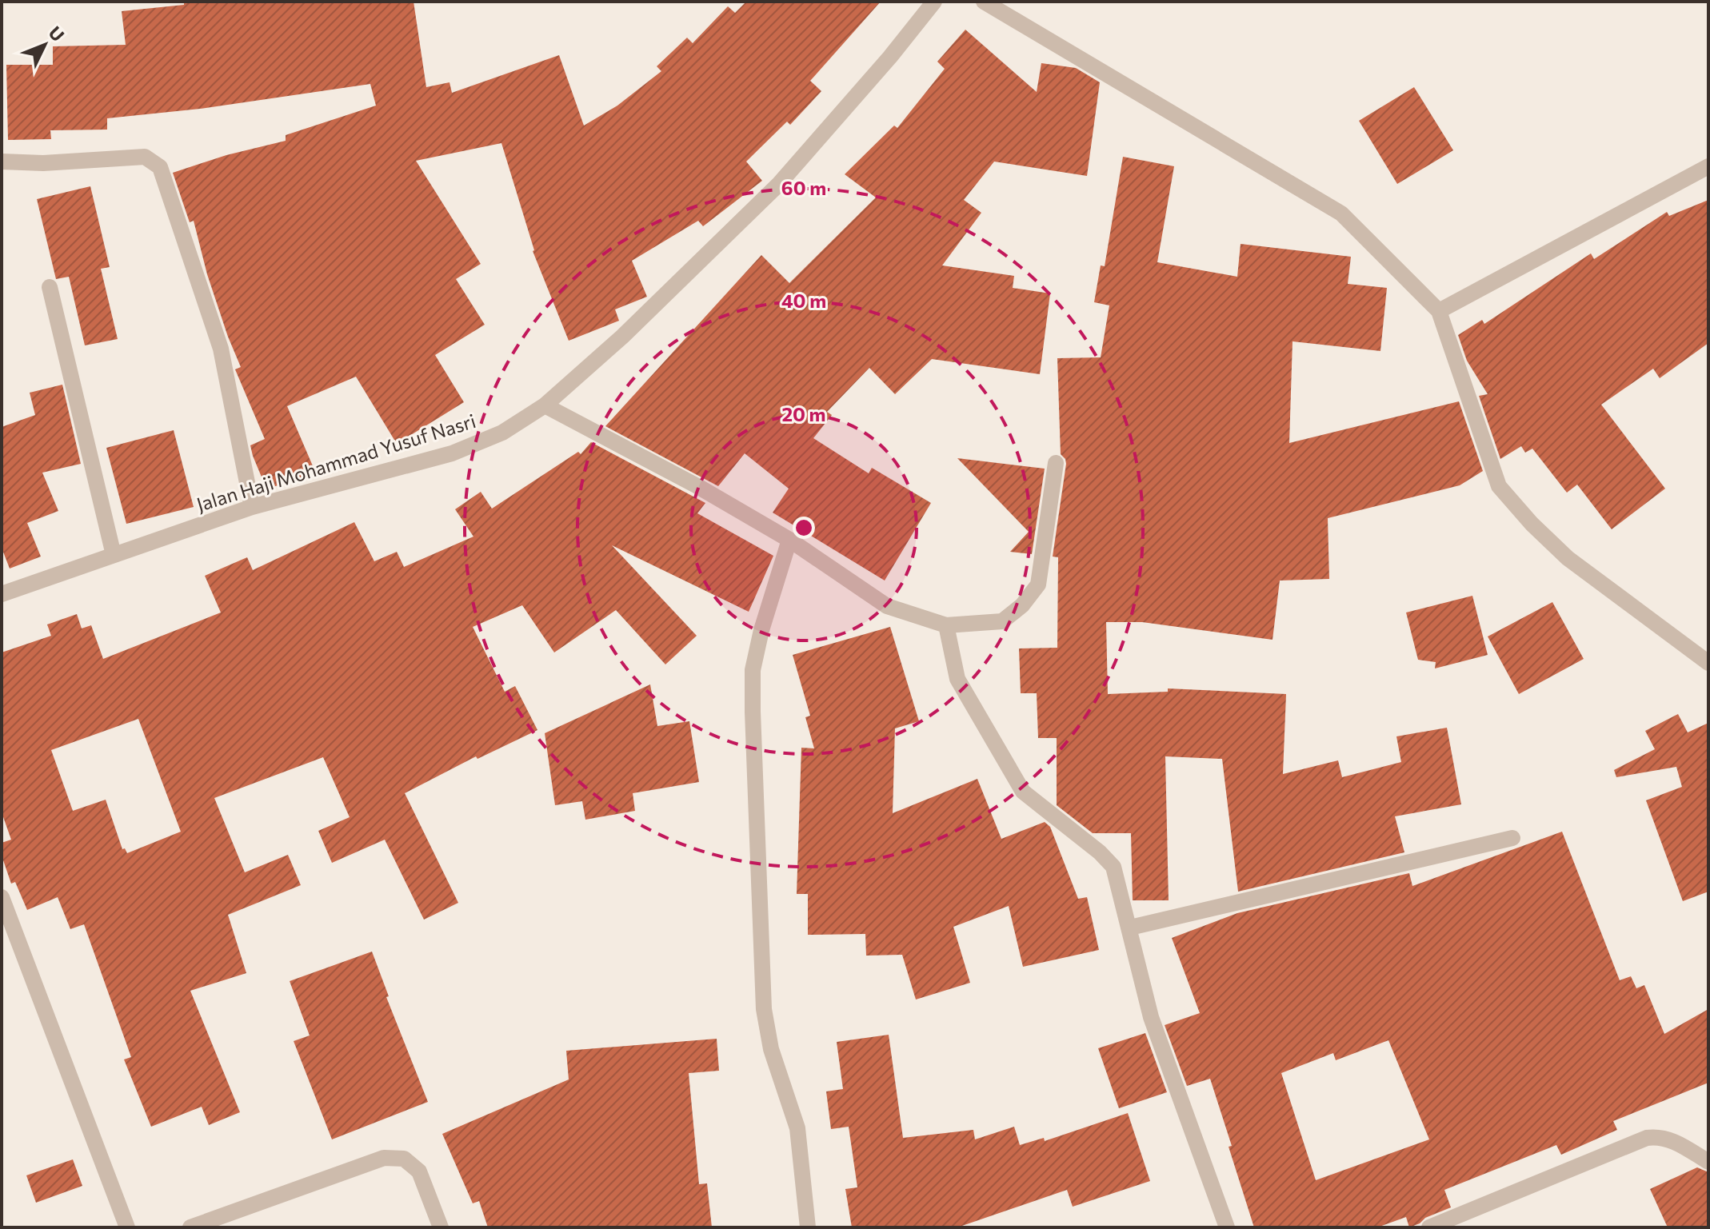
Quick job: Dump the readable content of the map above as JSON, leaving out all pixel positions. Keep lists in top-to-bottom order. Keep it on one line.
{"streets":{"street":["Jalan Haji Mohammad Yusuf Nasri"]},"north":"top right","rings":["60 m","40 m","20 m"]}
